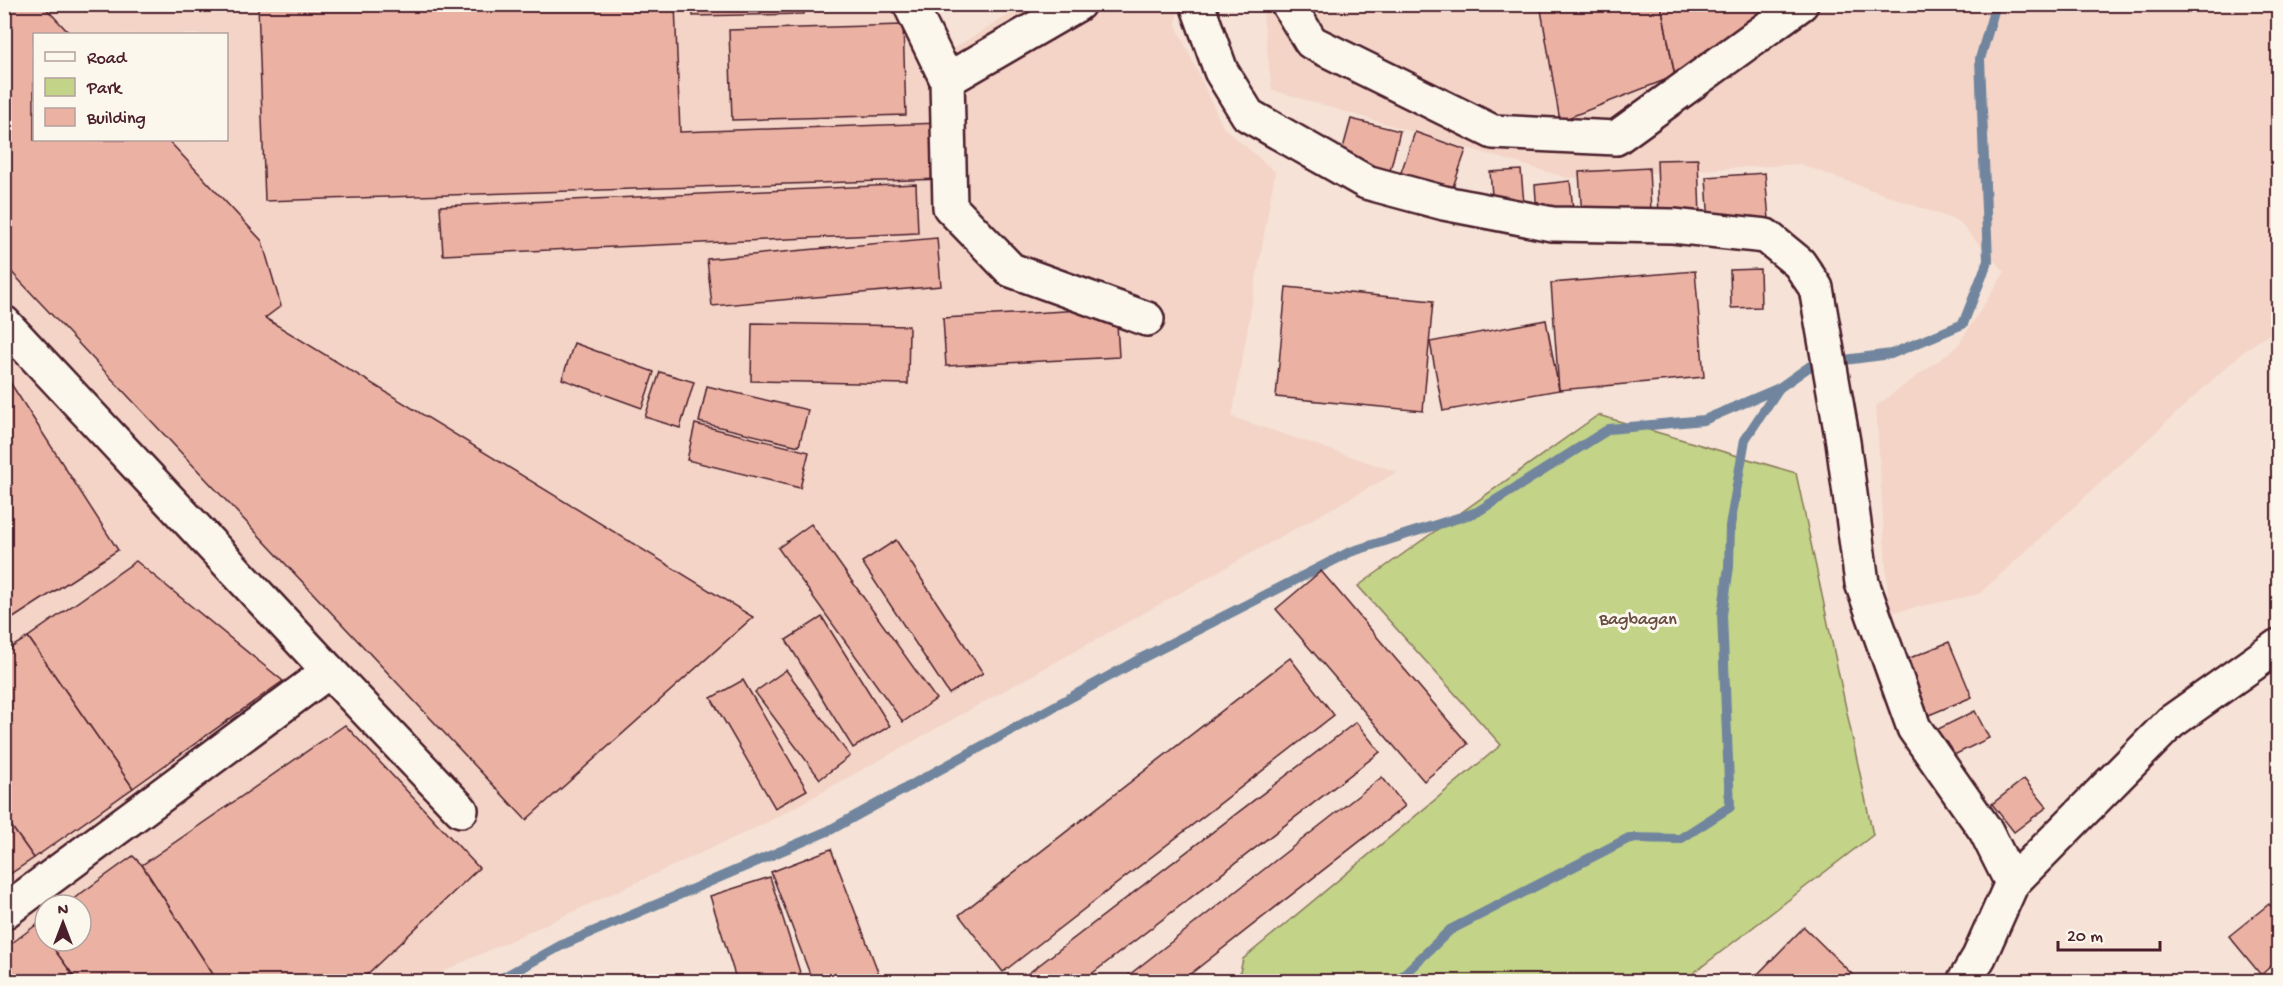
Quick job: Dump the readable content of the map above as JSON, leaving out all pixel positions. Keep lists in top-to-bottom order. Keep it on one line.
{"parks":["Bagbagan"],"legend":["Road","Park","Building"],"scale_bar":"20 m","north":"top"}
